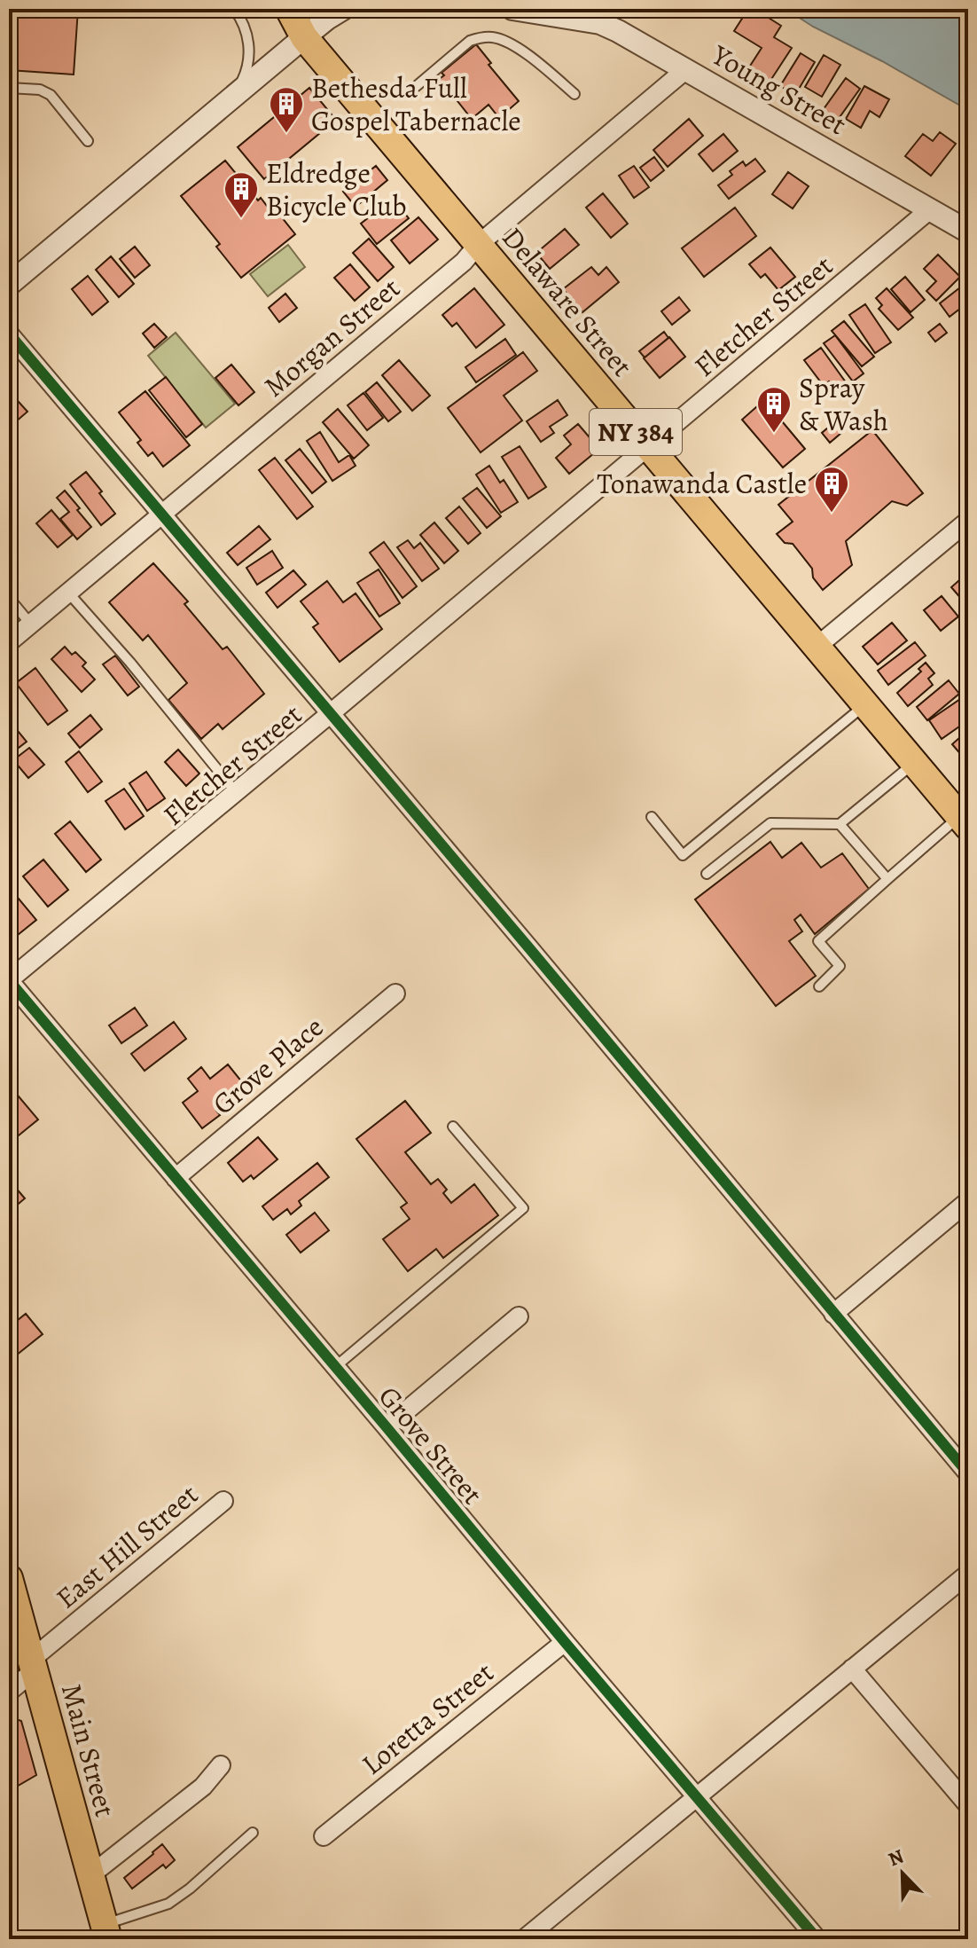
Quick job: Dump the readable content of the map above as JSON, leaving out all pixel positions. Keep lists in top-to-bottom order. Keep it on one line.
{"streets":{"main road":["Delaware Street","NY 384","Main Street"],"street":["Young Street","Fletcher Street","Morgan Street","Grove Place","Grove Street","East Hill Street","Loretta Street"]},"crossings":[["Young Street","Fletcher Street"],["Young Street","Morgan Street"],["Delaware Street","Fletcher Street"],["Delaware Street","Morgan Street"],["Fletcher Street","Grove Street"],["Grove Place","Grove Street"],["Grove Street","Loretta Street"],["East Hill Street","Main Street"]],"places":{"building":["Bethesda Full Gospel Tabernacle","Eldredge Bicycle Club","Spray & Wash","Tonawanda Castle"]},"north":"top left"}
